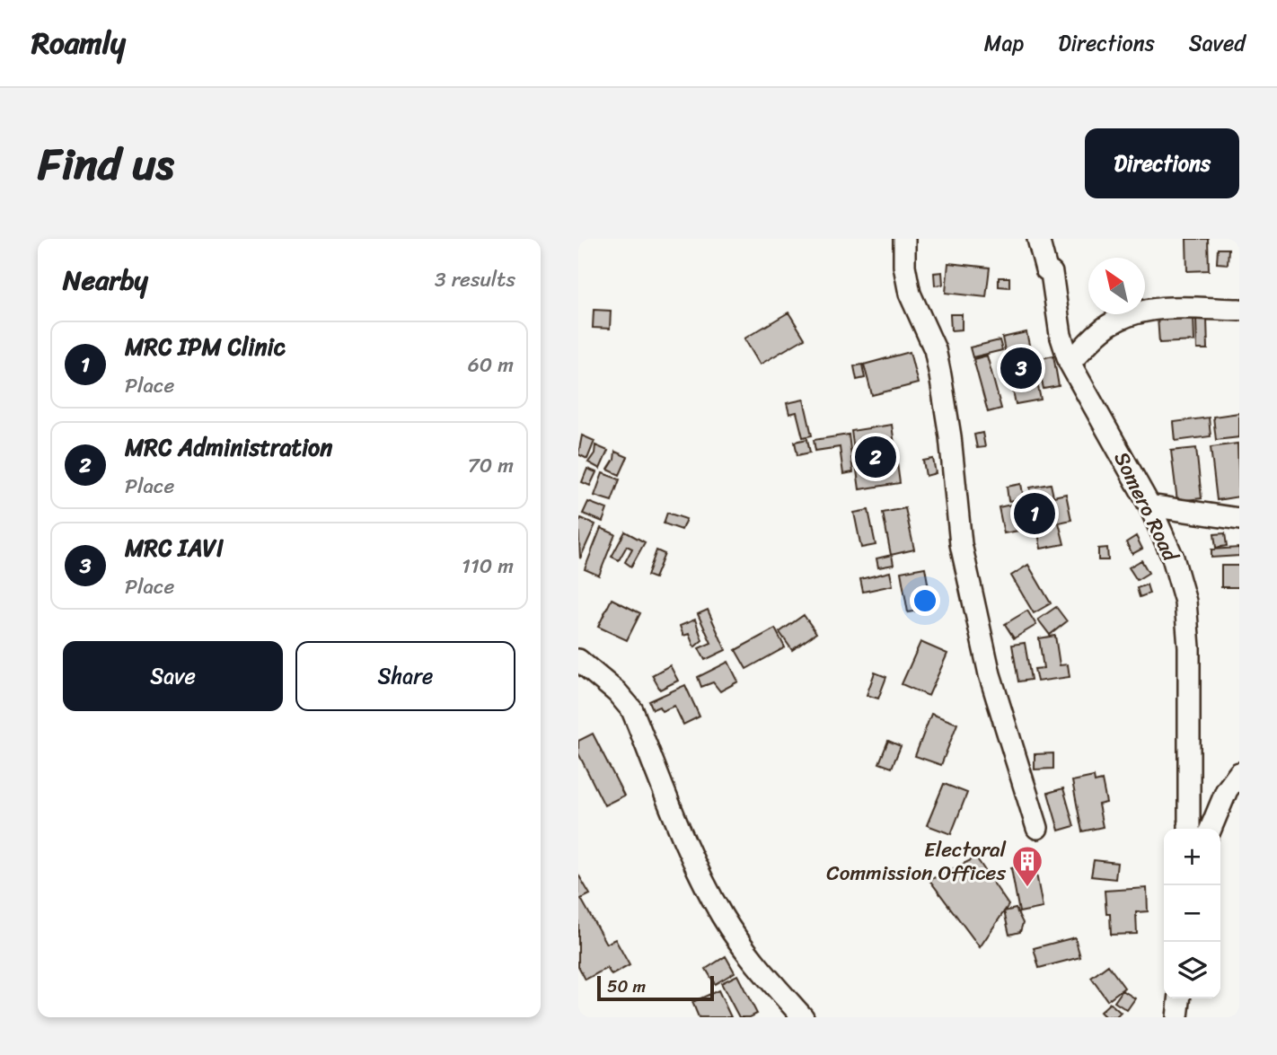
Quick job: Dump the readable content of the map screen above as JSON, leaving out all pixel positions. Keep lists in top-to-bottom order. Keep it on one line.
{"streets":{"street":["Somero Road"]},"places":{"building":["Electoral Commission Offices"]},"scale_bar":"50 m","north":"top left","page":{"header":"Roamly","nav":["Map","Directions","Saved"],"title":"Find us","buttons":["Directions",["Save","Share"]],"heading":["Nearby","3 results"],"list":[{"mark":"1","name":"MRC IPM Clinic","note":"Place","value":"60 m"},{"mark":"2","name":"MRC Administration","note":"Place","value":"70 m"},{"mark":"3","name":"MRC IAVI","note":"Place","value":"110 m"}],"pins":["3","2","1"],"map_buttons":["+","−"],"scale":"50 m"}}
